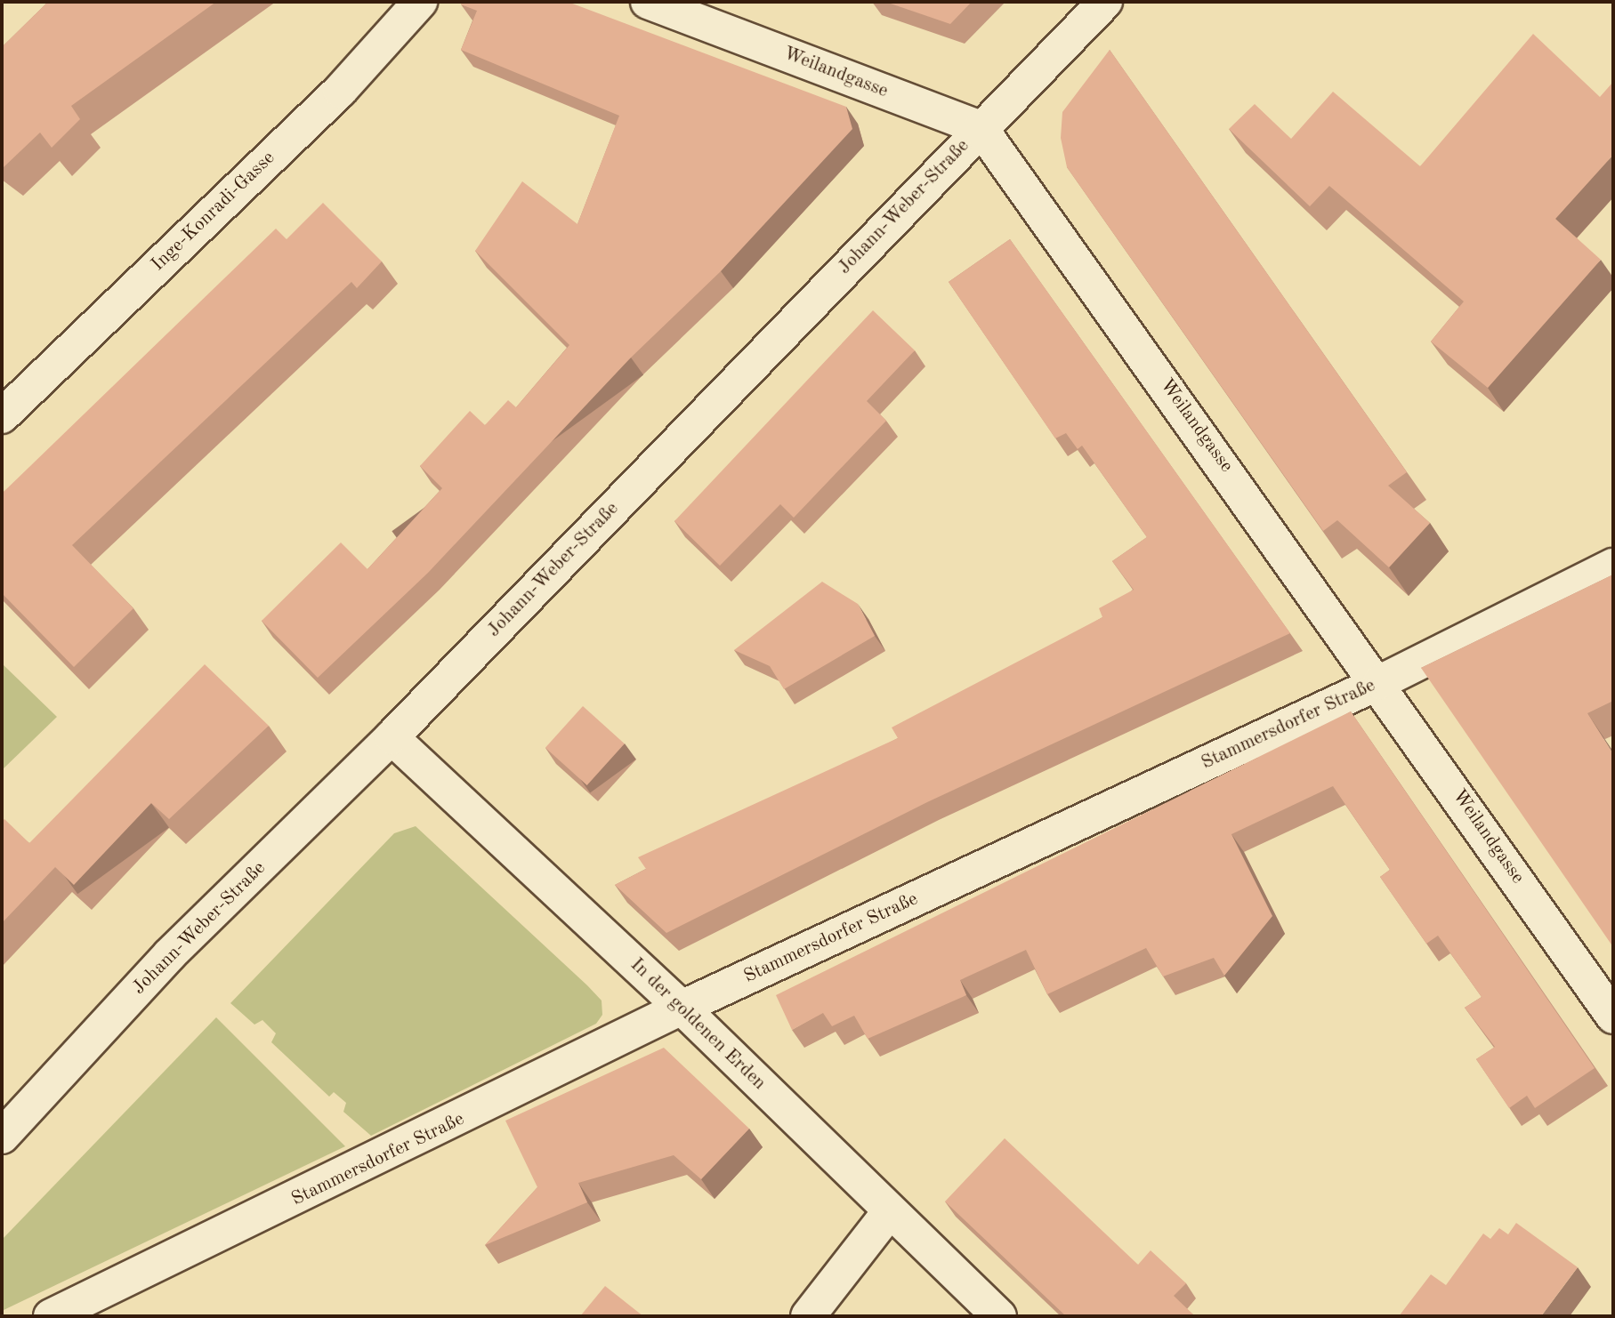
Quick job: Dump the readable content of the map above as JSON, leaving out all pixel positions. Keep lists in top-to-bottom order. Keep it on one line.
{"streets":{"street":["Weilandgasse","Johann-Weber-Straße","Inge-Konradi-Gasse","Stammersdorfer Straße","In der goldenen Erden"]},"crossings":[["Weilandgasse","Johann-Weber-Straße"],["Weilandgasse","Stammersdorfer Straße"],["Johann-Weber-Straße","In der goldenen Erden"],["Stammersdorfer Straße","In der goldenen Erden"]]}
